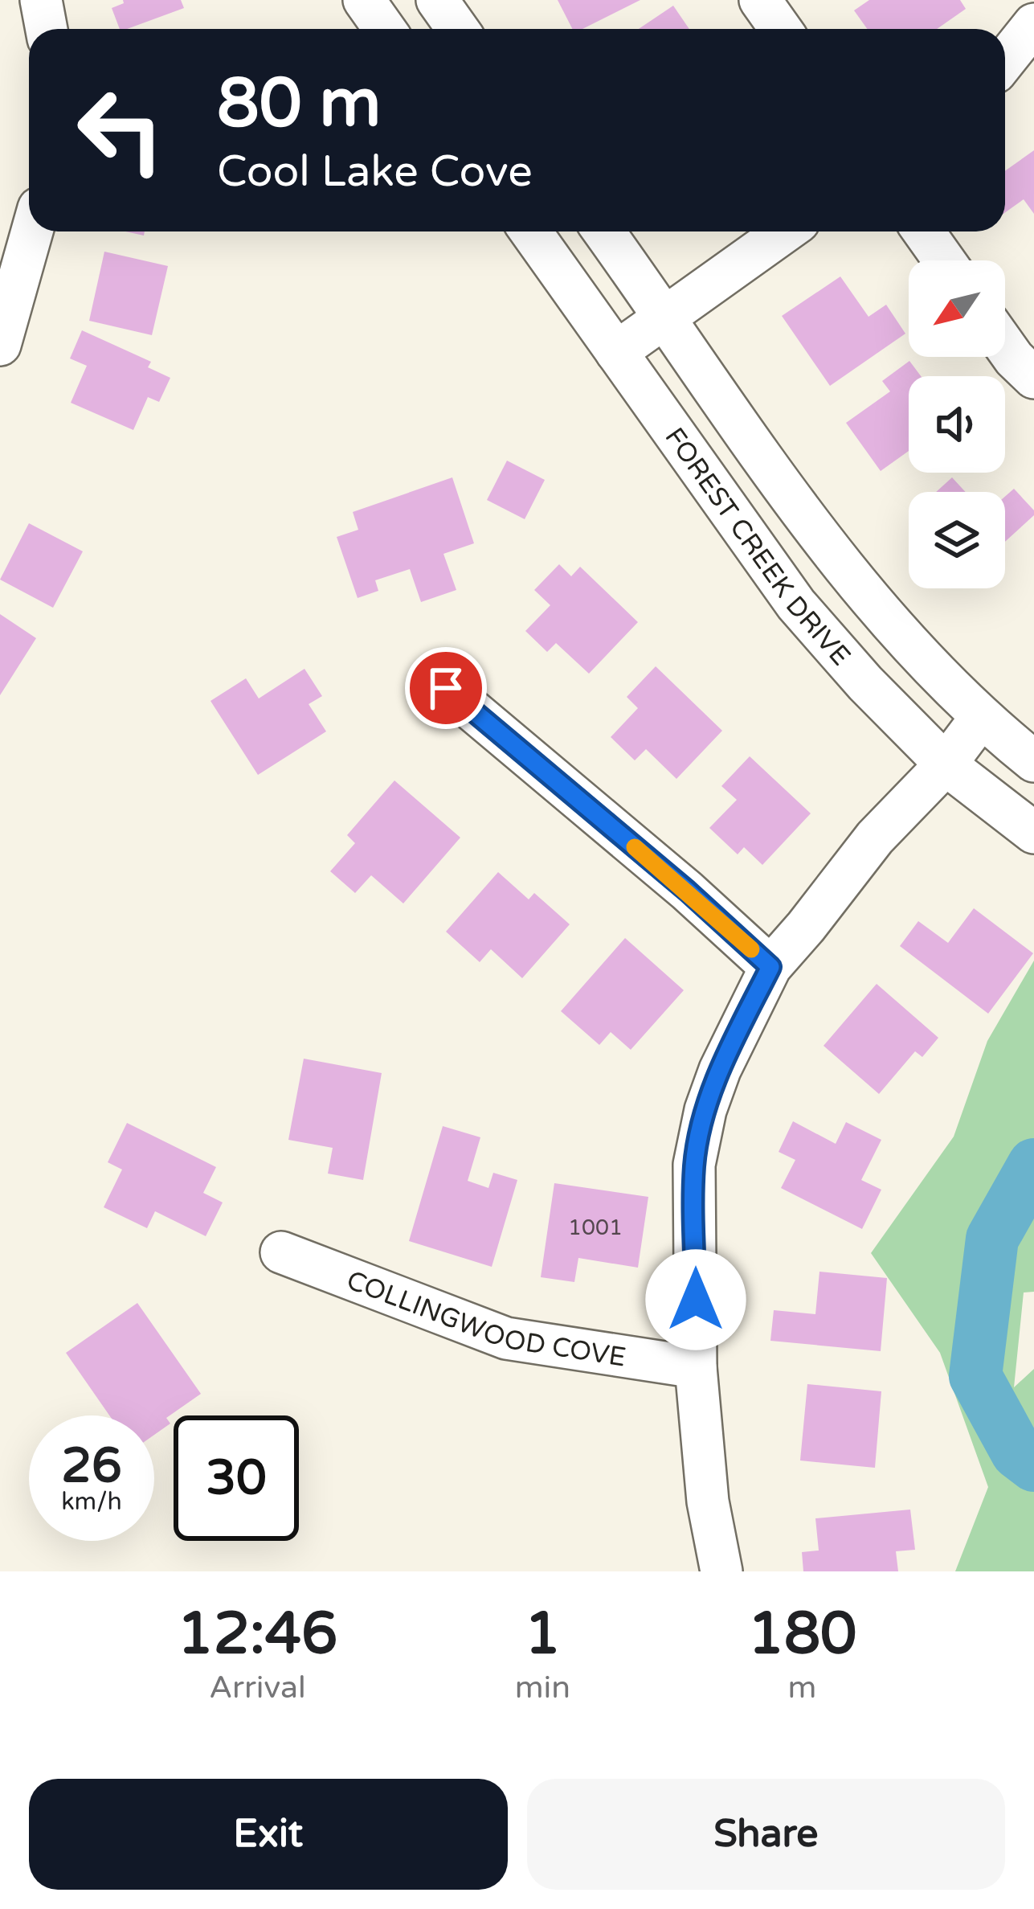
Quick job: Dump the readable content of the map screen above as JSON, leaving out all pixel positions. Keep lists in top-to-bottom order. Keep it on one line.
{"streets":{"street":["FOREST CREEK DRIVE","COLLINGWOOD COVE"]},"house_numbers":["1001"],"north":"bottom left","page":{"turn":["80 m","Cool Lake Cove"],"speed":"26 km/h","limit":"30","eta":["12:46","Arrival","1","min","180","m"],"buttons":["Exit","Share"]}}
